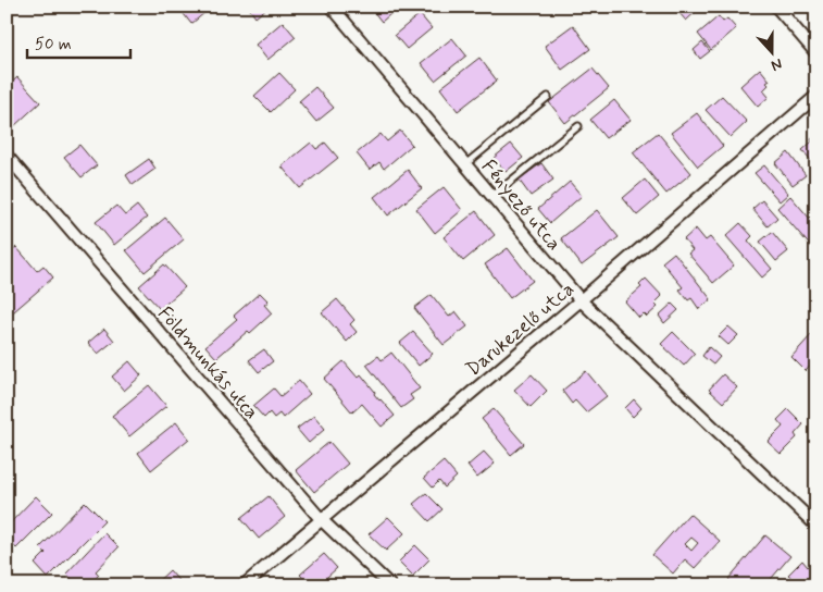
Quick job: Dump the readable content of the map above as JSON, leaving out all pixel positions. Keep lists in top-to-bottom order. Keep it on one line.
{"streets":{"street":["Fényező utca","Darukezelő utca","Földmunkás utca"]},"crossings":[["Fényező utca","Darukezelő utca"],["Darukezelő utca","Földmunkás utca"]],"scale_bar":"50 m","north":"bottom"}
